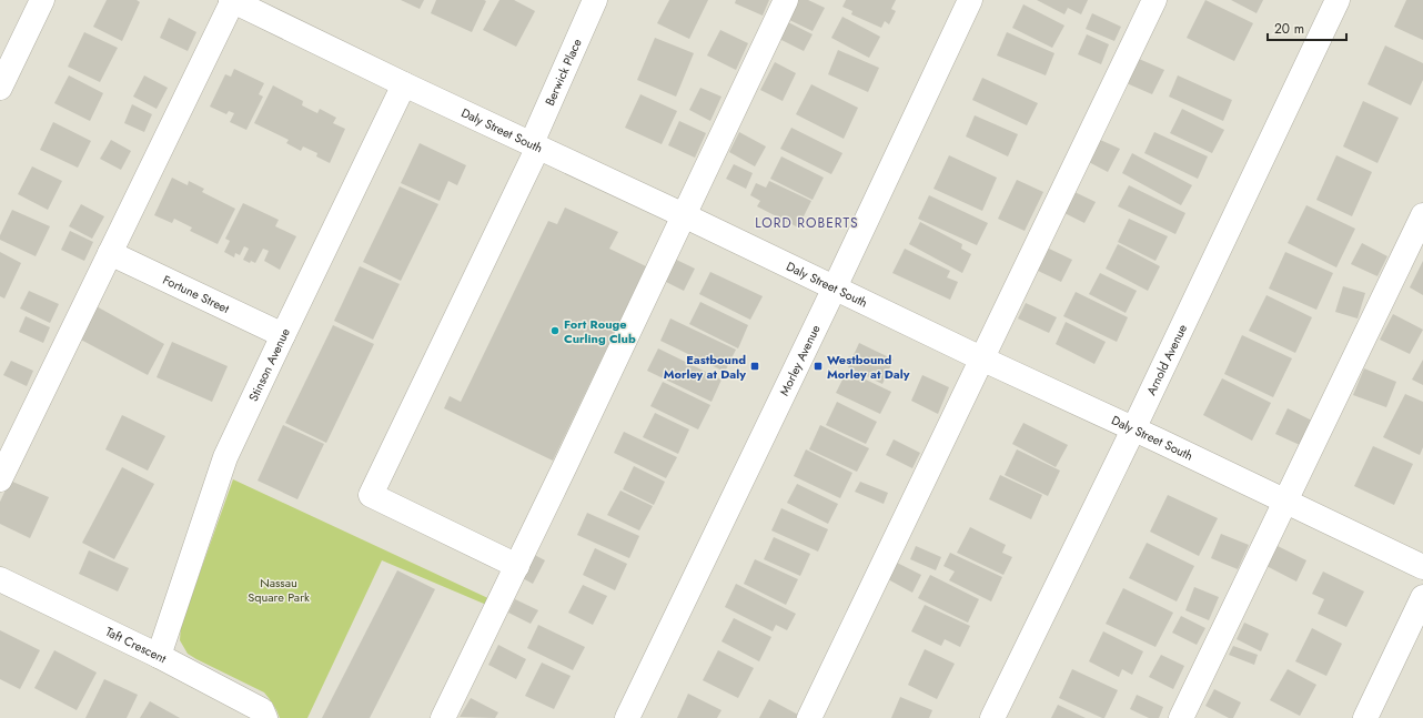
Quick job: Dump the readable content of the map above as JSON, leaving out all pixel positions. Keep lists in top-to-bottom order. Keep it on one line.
{"streets":{"street":["Berwick Place","Daly Street South","Fortune Street","Morley Avenue","Arnold Avenue","Stinson Avenue","Taft Crescent"]},"crossings":[["Berwick Place","Daly Street South"],["Daly Street South","Morley Avenue"],["Daly Street South","Arnold Avenue"],["Daly Street South","Stinson Avenue"],["Fortune Street","Stinson Avenue"],["Stinson Avenue","Taft Crescent"]],"districts":["LORD ROBERTS"],"parks":["Nassau Square Park"],"places":{"other":["Fort Rouge Curling Club"],"transit":["Eastbound Morley at Daly","Westbound Morley at Daly"]},"scale_bar":"20 m"}
